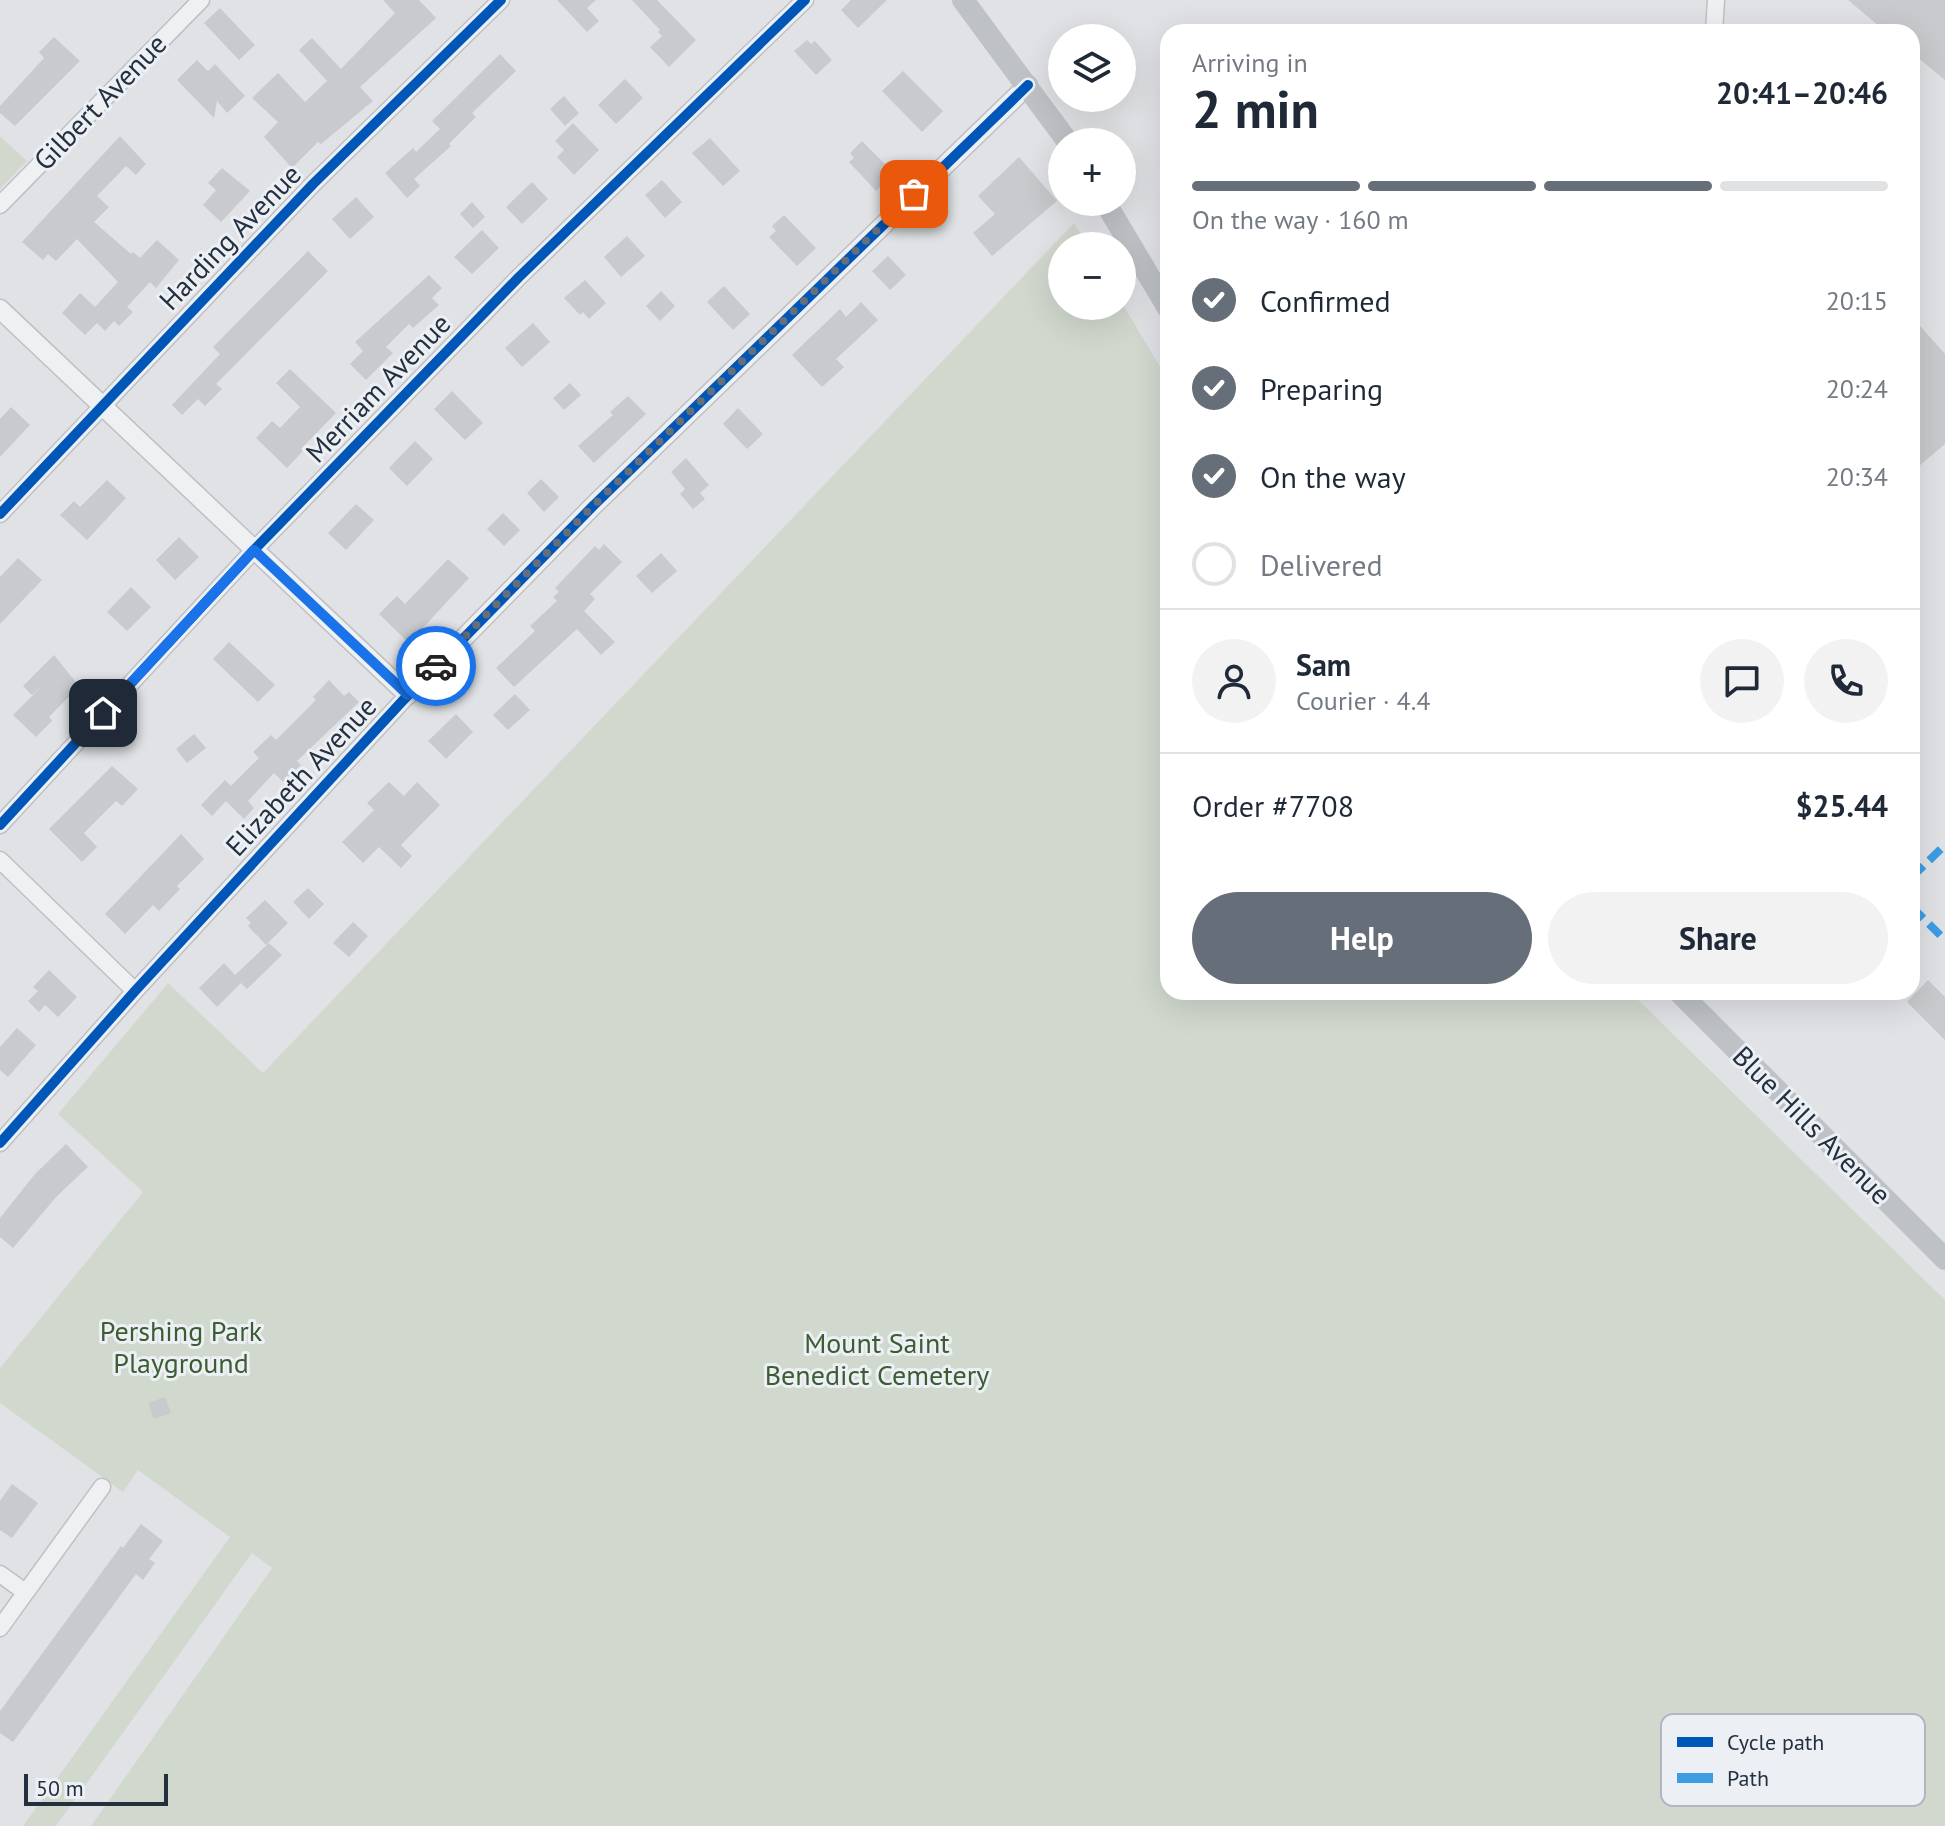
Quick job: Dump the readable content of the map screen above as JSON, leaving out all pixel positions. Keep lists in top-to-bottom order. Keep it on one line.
{"streets":{"main road":["Blue Hills Avenue"],"street":["Gilbert Avenue","Harding Avenue","Merriam Avenue","Elizabeth Avenue"]},"parks":["Pershing Park Playground","Mount Saint Benedict Cemetery"],"legend":["Cycle path","Path"],"scale_bar":"50 m","page":{"map_buttons":["+","−"],"heading":["2 min","Arriving in","20:41–20:46"],"panel":["Sam","Courier · 4.4","Order #7708","$25.44"],"bar":"On the way · 160 m","list":[["Confirmed","20:15"],["Preparing","20:24"],["On the way","20:34"],"Delivered"],"buttons":["Help","Share"],"scale":"50 m"}}
